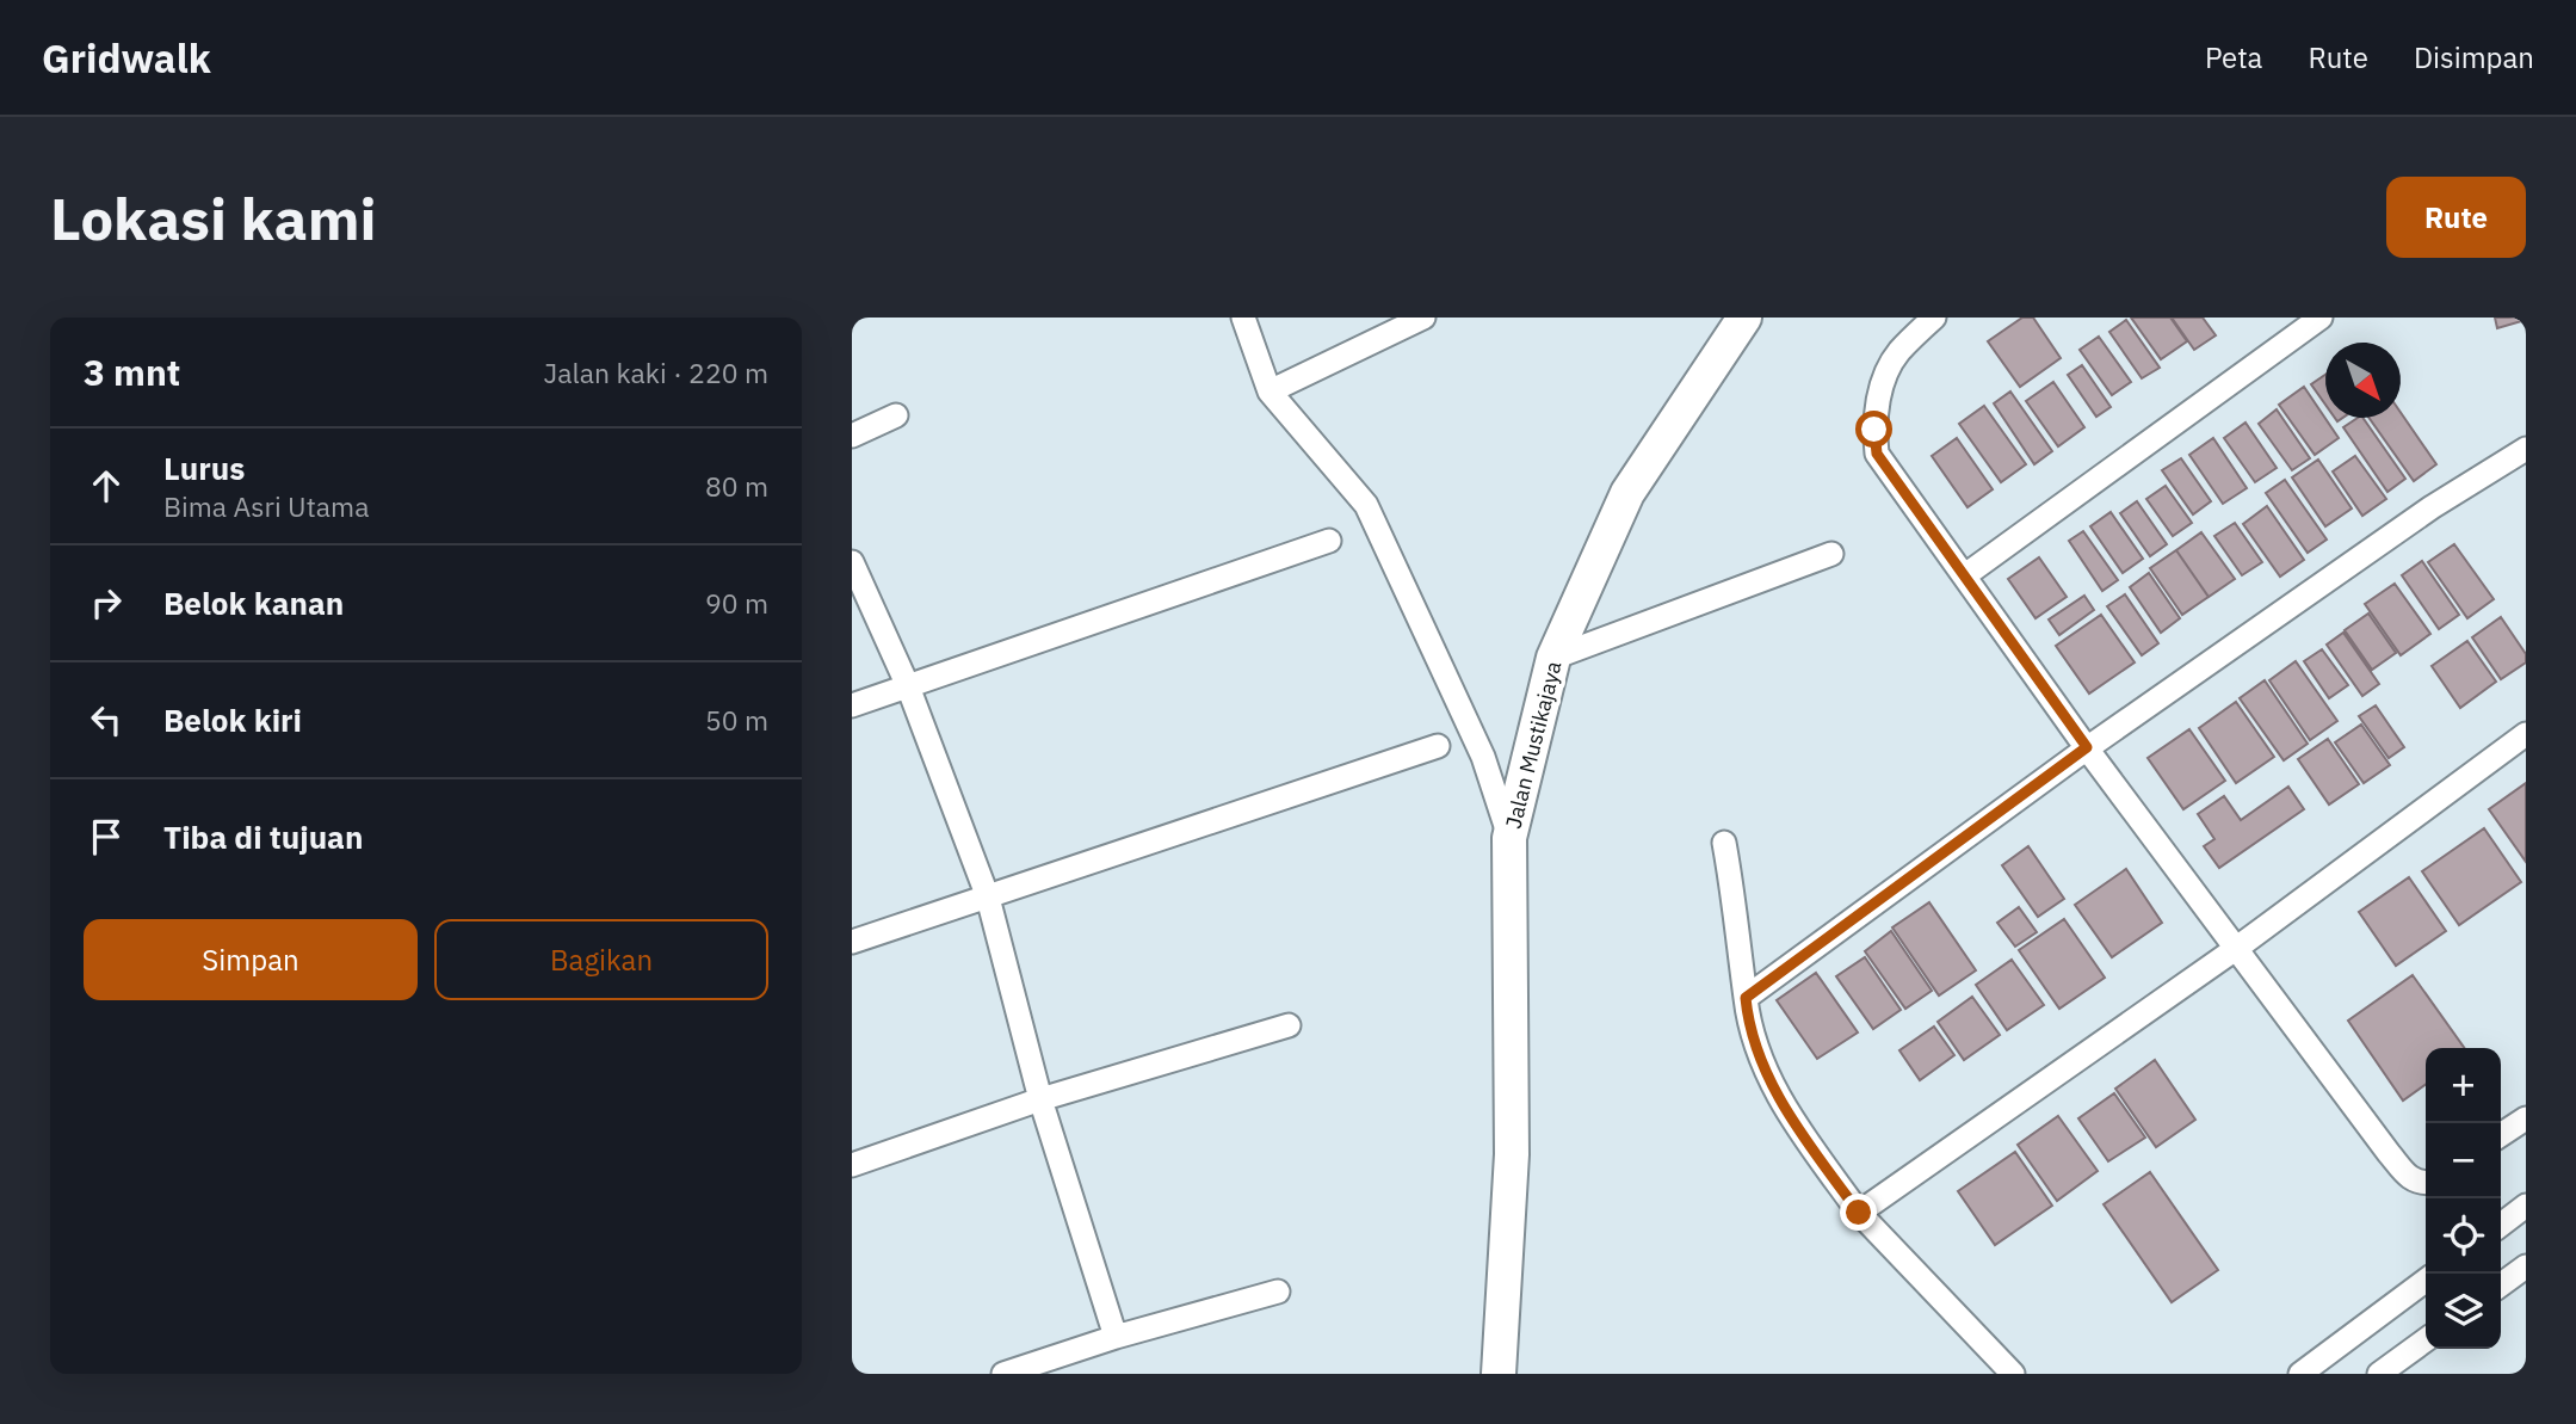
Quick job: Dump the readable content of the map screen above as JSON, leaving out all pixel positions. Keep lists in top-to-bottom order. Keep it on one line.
{"streets":{"main road":["Jalan Mustikajaya"]},"north":"bottom right","page":{"header":"Gridwalk","nav":["Peta","Rute","Disimpan"],"buttons":["Rute",["Simpan","Bagikan"]],"title":"Lokasi kami","heading":["3 mnt","Jalan kaki · 220 m"],"list":[["Lurus","Bima Asri Utama","80 m"],["Belok kanan","90 m"],["Belok kiri","50 m"],"Tiba di tujuan"],"map_buttons":["+","−"]}}
